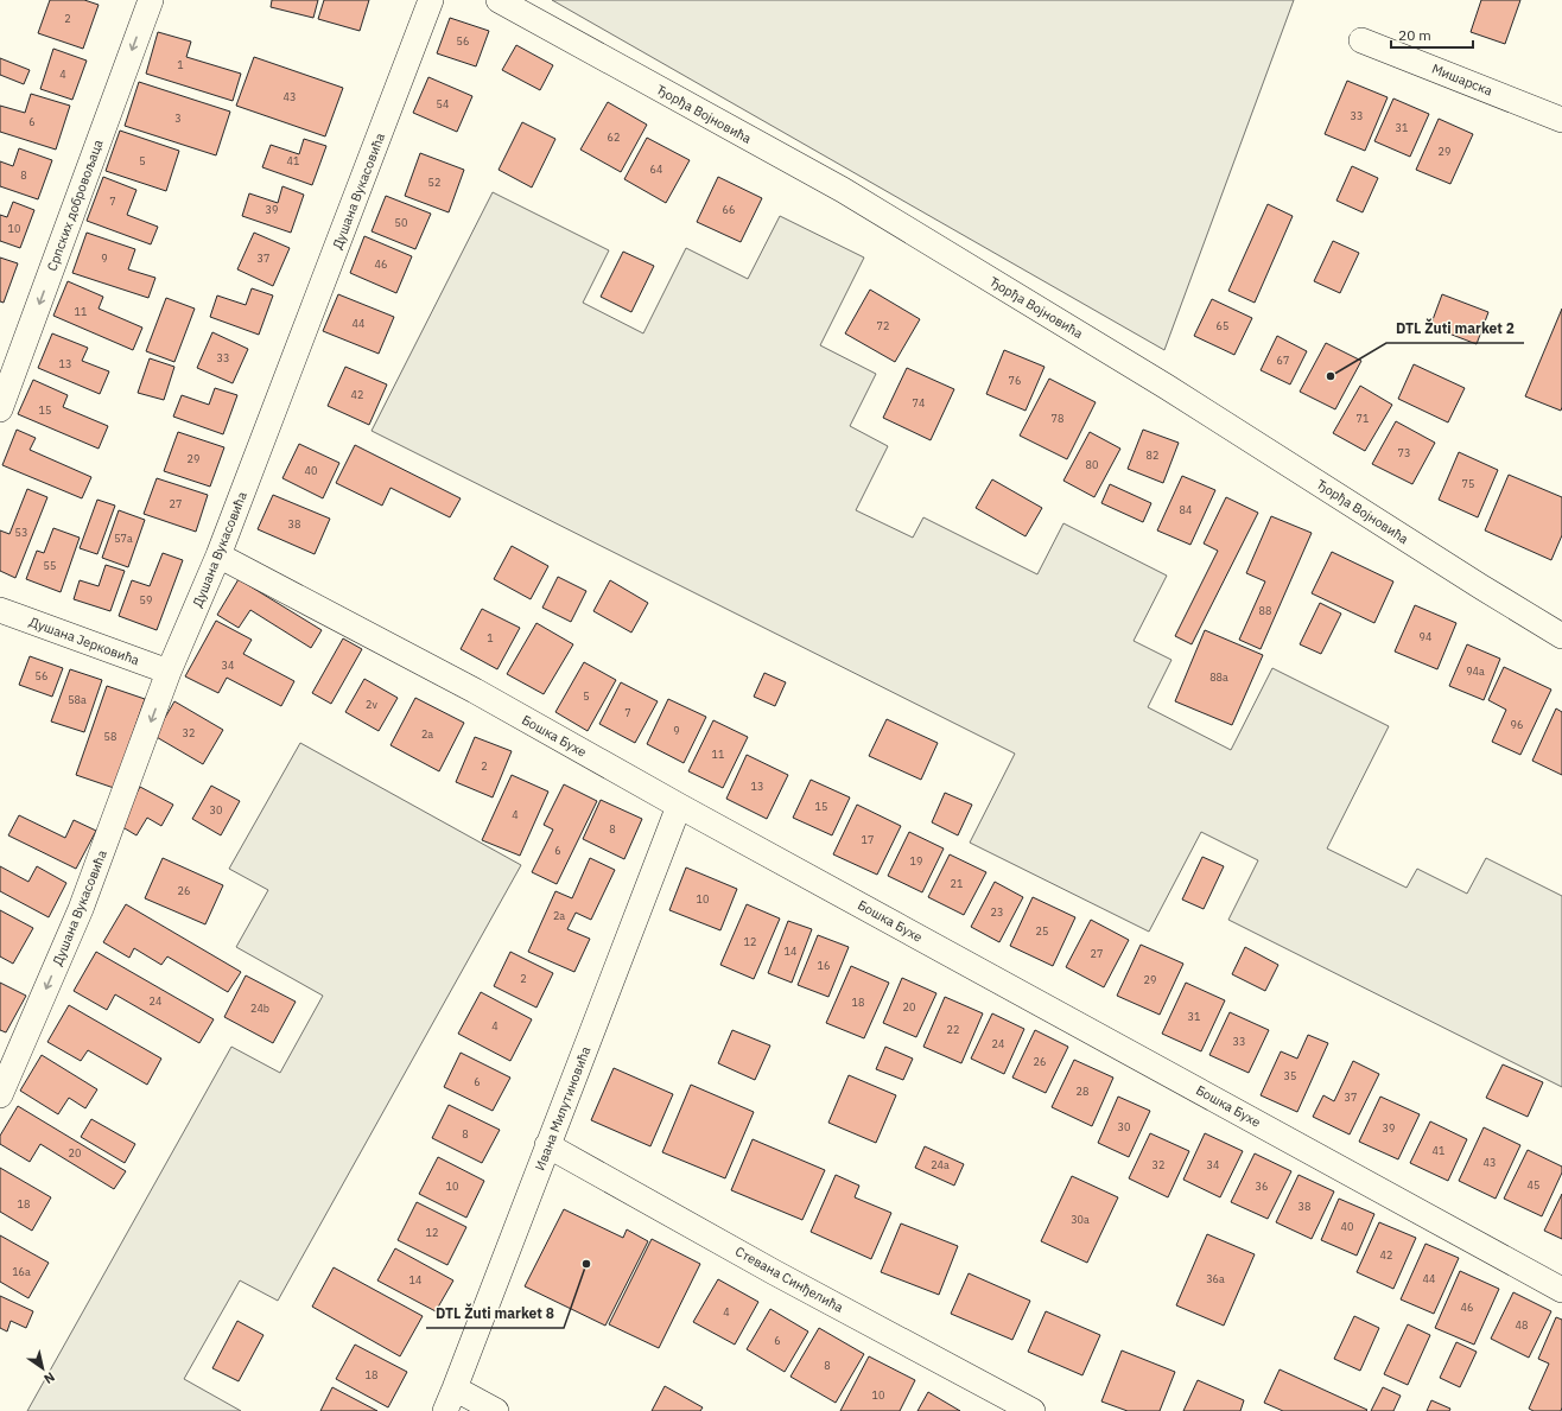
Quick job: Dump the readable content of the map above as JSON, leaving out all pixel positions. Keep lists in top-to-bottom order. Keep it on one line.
{"streets":{"street":["Мишарска","Ђорђа Војновића","Душана Вукасовића","Српских добровољаца","Душана Јерковића","Бошка Бухе","Ивана Милутиновића","Стевана Синђелића"]},"crossings":[["Душана Вукасовића","Душана Јерковића"],["Душана Вукасовића","Бошка Бухе"],["Бошка Бухе","Ивана Милутиновића"],["Ивана Милутиновића","Стевана Синђелића"]],"one_way":["Душана Вукасовића","Српских добровољаца"],"places":["DTL Žuti market 2","DTL Žuti market 8"],"house_numbers":["2","56","1","4","43","54","33","3","6","31","62","29","5","41","64","8","52","7","39","66","50","10","9","37","46","11","44","72","65","33","67","13","76","42","74","15","78","71","73","82","29","80","40","75","27","84","38","53","57a","55","59","88","94","1","34","94a","56","88a","5","58a","2v","7","96","9","32","2a","58","11","2","13","15","30","4","8","17","6","19","21","26","10","23","2a","25","12","14","27","16","2","29","24","18","20","24b","31","4","22","33","24","26","35","6","28","37","30","39","8","41","20","43","24a","32","34","45","10","36","18","38","30a","40","12","42","16a","36a","44","14","46","4","48","6","8","18","10"],"scale_bar":"20 m","north":"bottom right"}
